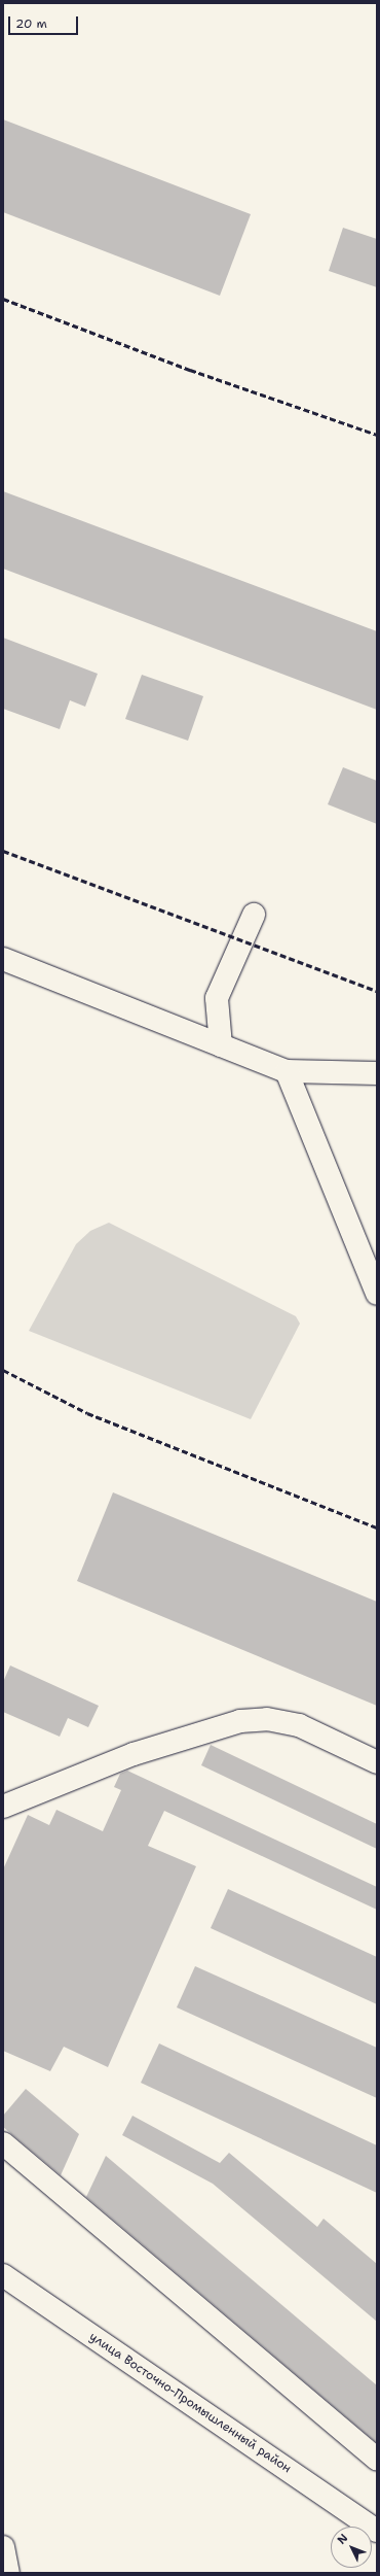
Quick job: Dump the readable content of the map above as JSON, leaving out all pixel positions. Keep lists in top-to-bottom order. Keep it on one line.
{"streets":{"street":["улица Восточно-Промышленный район"]},"scale_bar":"20 m","north":"top left"}
